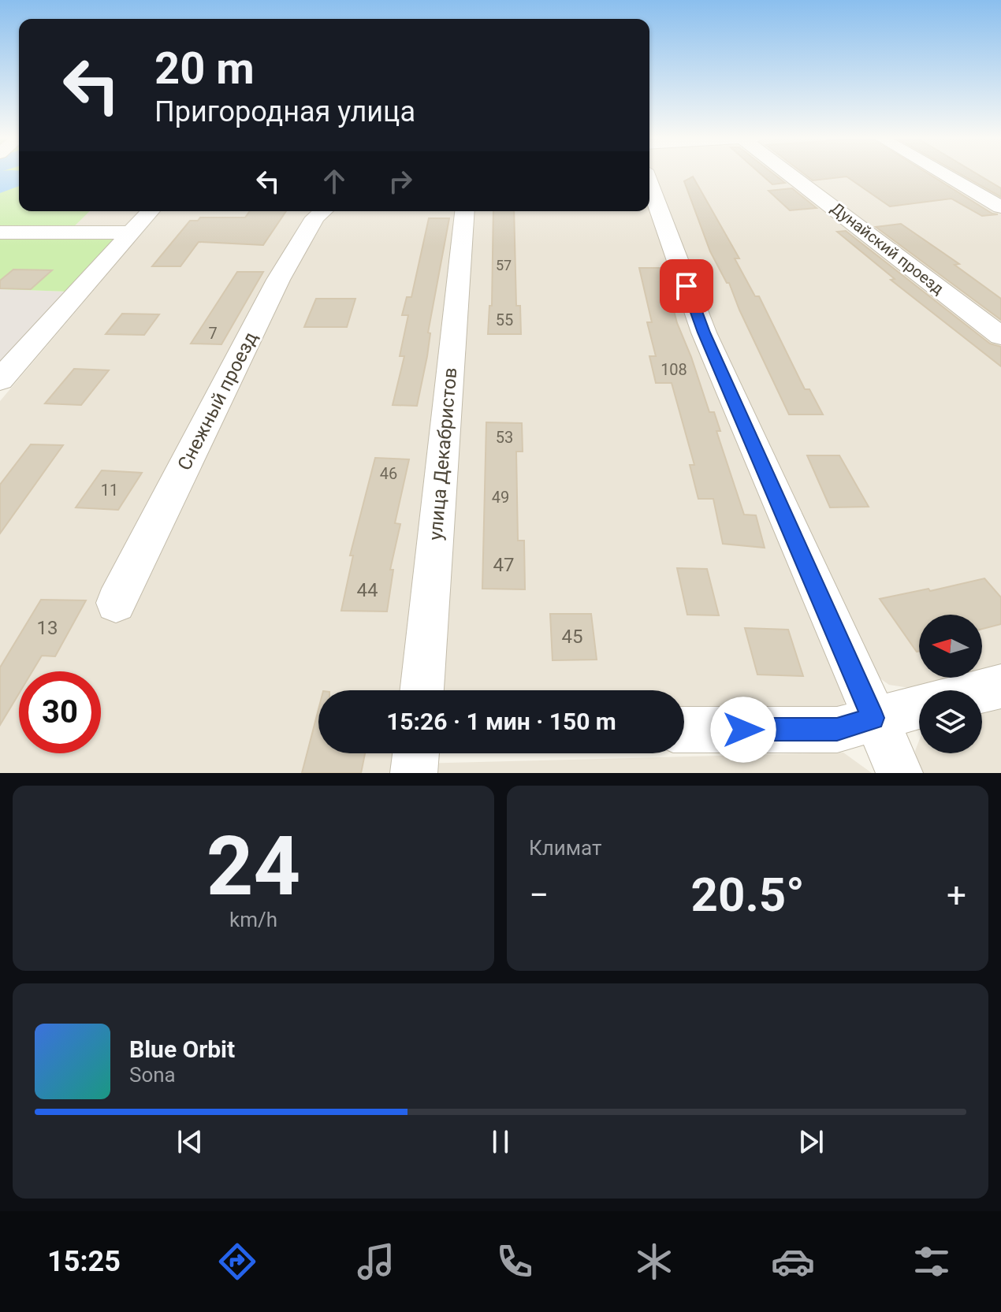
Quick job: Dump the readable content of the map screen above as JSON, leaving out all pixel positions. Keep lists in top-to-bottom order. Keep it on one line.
{"streets":{"street":["Дунайский проезд","Снежный проезд","улица Декабристов"]},"house_numbers":["57","55","7","108","53","46","11","49","47","44","13","45"],"north":"left","page":{"turn":["20 m","Пригородная улица"],"limit":"30","trip":"15:26 · 1 мин · 150 m","tile":[["24","km/h"],"Климат"],"heat":["−","20.5°","+"],"song":["Blue Orbit","Sona"],"tabs":"15:25"}}
